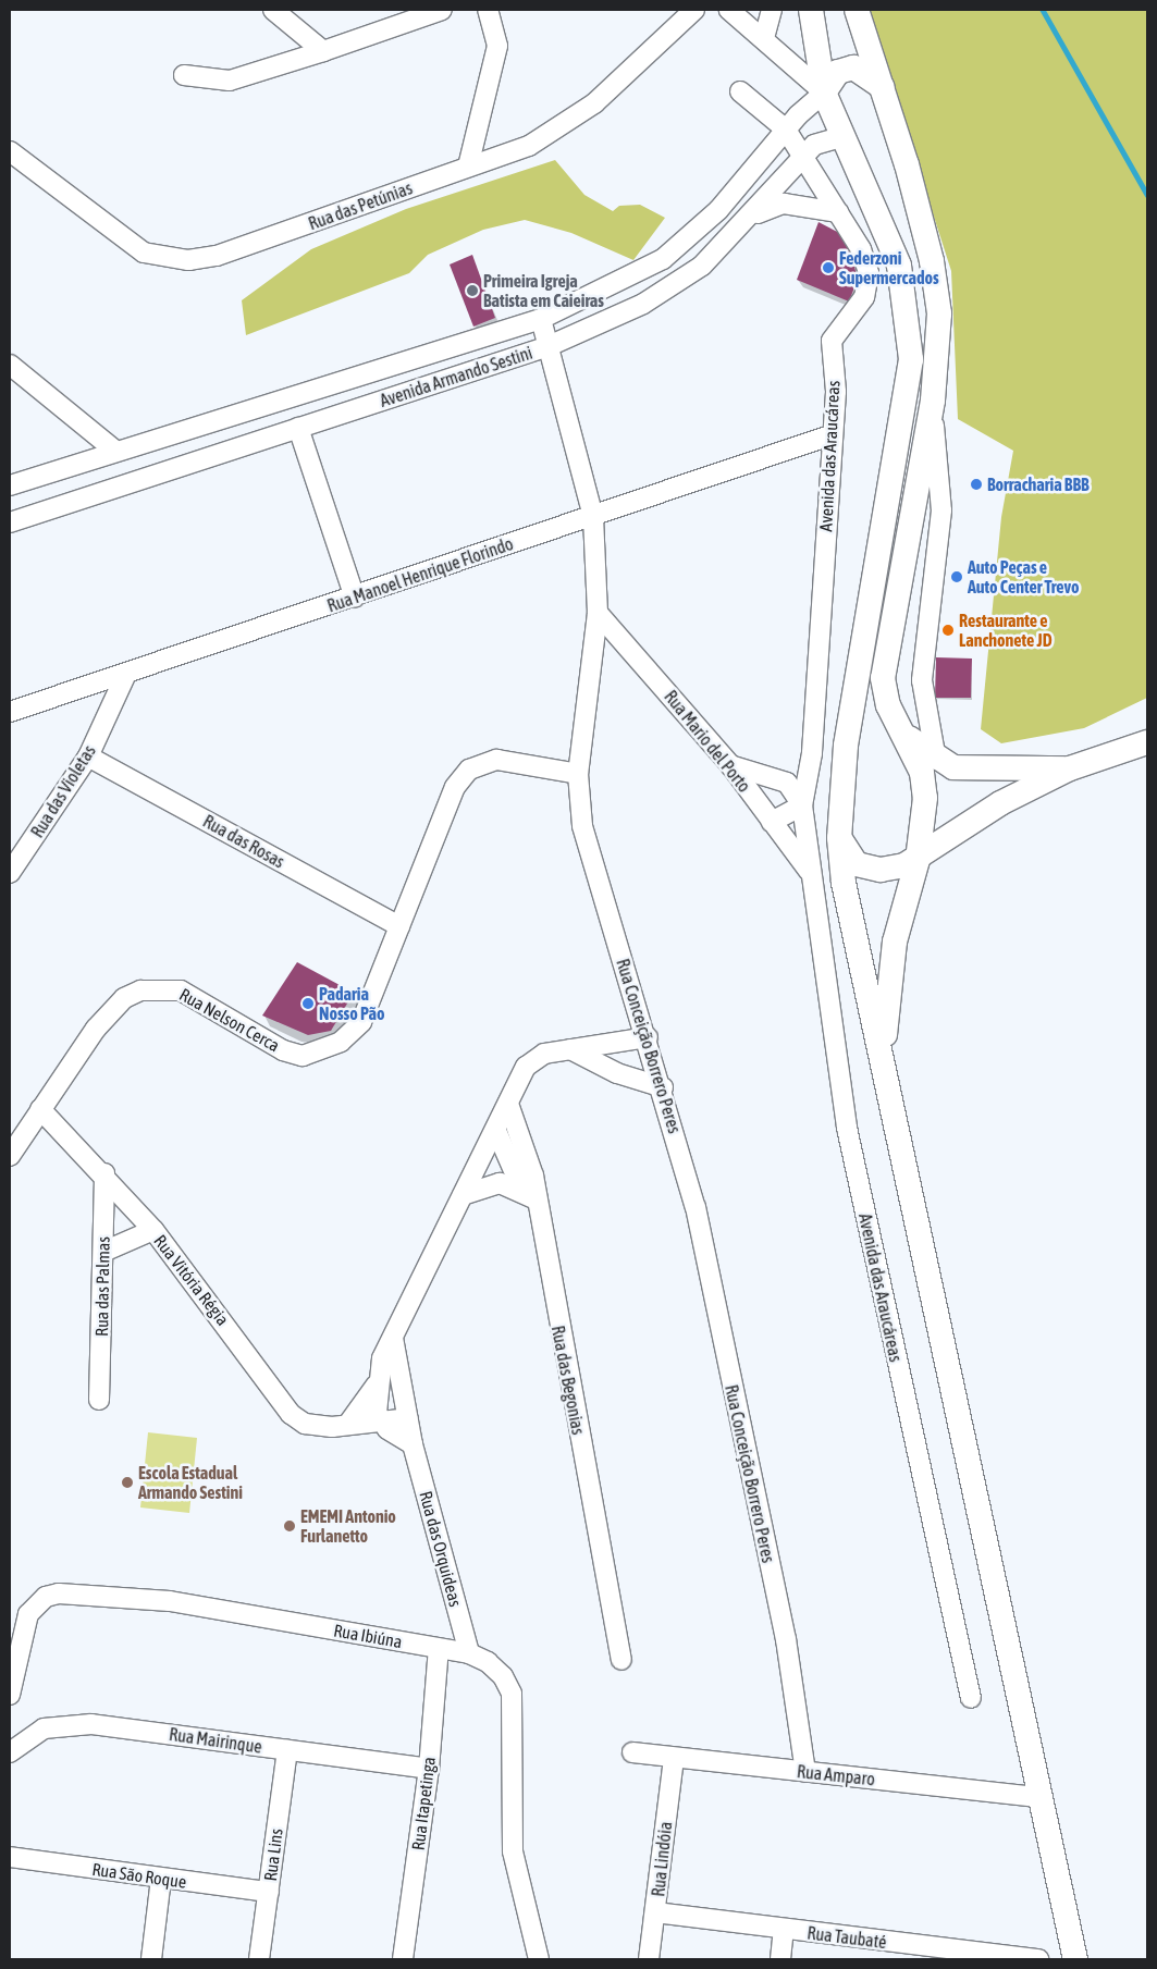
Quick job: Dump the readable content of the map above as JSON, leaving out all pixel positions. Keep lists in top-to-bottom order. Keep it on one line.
{"streets":{"street":["Rua das Petúnias","Avenida Armando Sestini","Avenida das Araucáreas","Rua Manoel Henrique Florindo","Rua Mario del Porto","Rua das Violetas","Rua das Rosas","Rua Nelson Cerca","Rua Conceição Borrero Peres","Rua Vitória Régia","Rua das Palmas","Rua das Begonias","Rua das Orquideas","Rua Ibiúna","Rua Mairinque","Rua Amparo","Rua Itapetinga","Rua Lins","Rua Lindóia","Rua São Roque","Rua Taubaté"]},"crossings":[["Avenida Armando Sestini","Avenida das Araucáreas"],["Avenida Armando Sestini","Rua Conceição Borrero Peres"],["Avenida das Araucáreas","Rua Manoel Henrique Florindo"],["Avenida das Araucáreas","Rua Mario del Porto"],["Rua Manoel Henrique Florindo","Rua das Violetas"],["Rua Manoel Henrique Florindo","Rua Conceição Borrero Peres"],["Rua Mario del Porto","Rua Conceição Borrero Peres"],["Rua das Violetas","Rua das Rosas"],["Rua das Rosas","Rua Nelson Cerca"],["Rua Nelson Cerca","Rua Conceição Borrero Peres"],["Rua Nelson Cerca","Rua Vitória Régia"],["Rua Conceição Borrero Peres","Rua Amparo"],["Rua Vitória Régia","Rua das Palmas"],["Rua Vitória Régia","Rua das Orquideas"],["Rua das Orquideas","Rua Ibiúna"],["Rua Ibiúna","Rua Itapetinga"],["Rua Mairinque","Rua Itapetinga"],["Rua Mairinque","Rua Lins"],["Rua Amparo","Rua Lindóia"],["Rua Lins","Rua São Roque"],["Rua Lindóia","Rua Taubaté"]],"places":["Federzoni Supermercados","Primeira Igreja Batista em Caieiras","Borracharia BBB","Auto Peças e Auto Center Trevo","Restaurante e Lanchonete JD","Padaria Nosso Pão","Escola Estadual Armando Sestini","EMEMI Antonio Furlanetto"]}
